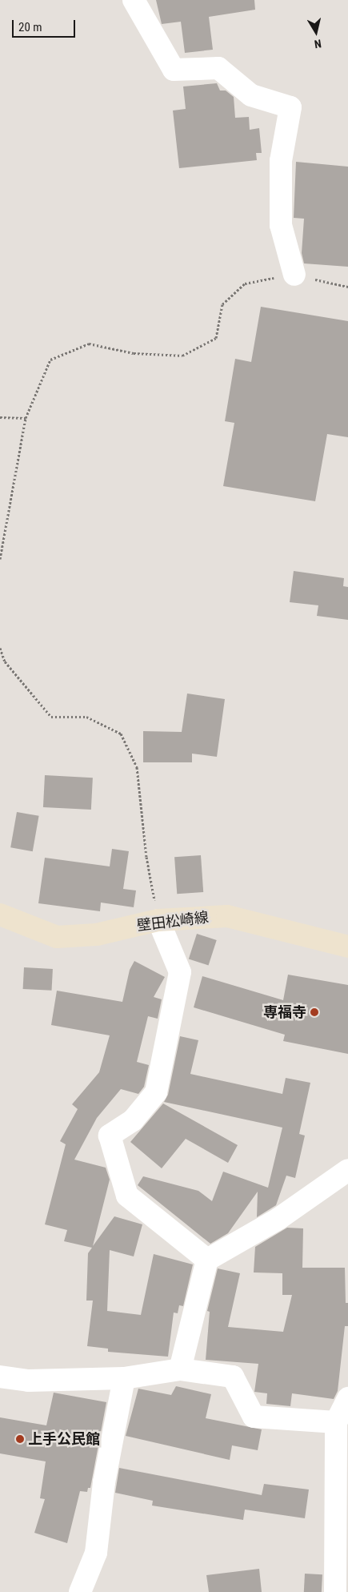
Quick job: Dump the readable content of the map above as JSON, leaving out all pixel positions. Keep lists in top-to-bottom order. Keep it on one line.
{"streets":{"main road":["壁田松崎線"]},"places":["専福寺","上手公民館"],"scale_bar":"20 m","north":"bottom"}
